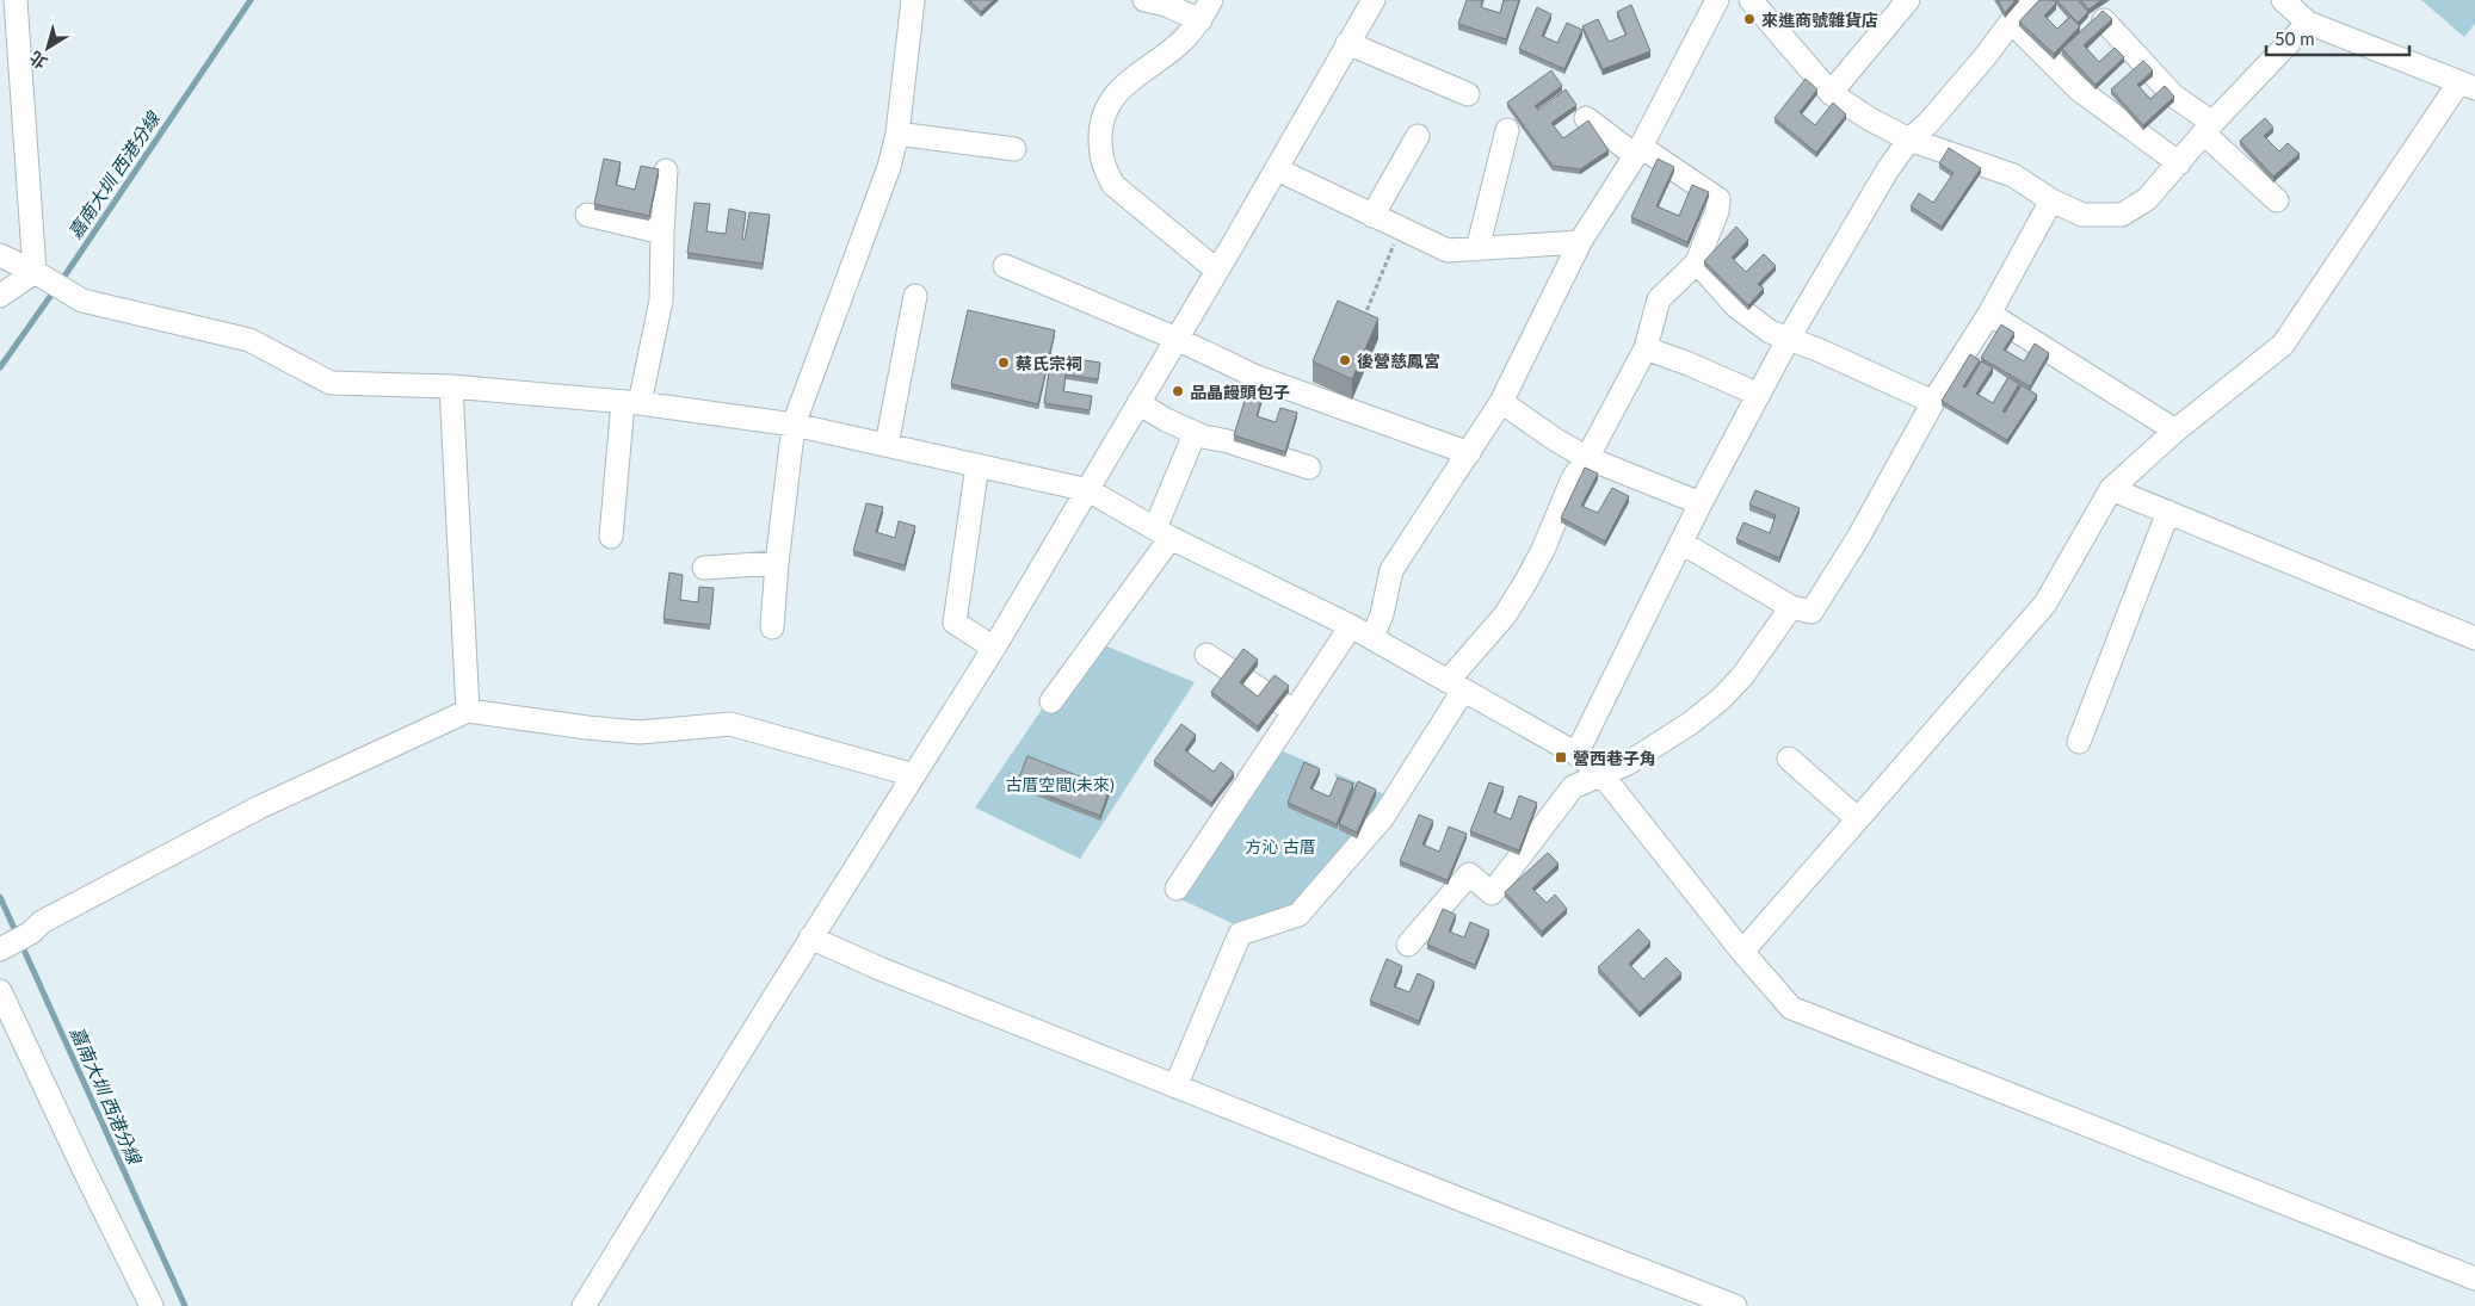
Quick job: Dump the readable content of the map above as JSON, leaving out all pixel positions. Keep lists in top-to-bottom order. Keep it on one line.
{"water":["嘉南大圳 西港分線"],"parks":["古厝空間(未來)","方沁 古厝"],"places":{"other":["來進商號雜貨店","後營慈鳳宮","蔡氏宗祠","品晶饅頭包子"],"transit":["營西巷子角"]},"scale_bar":"50 m","north":"bottom left"}
